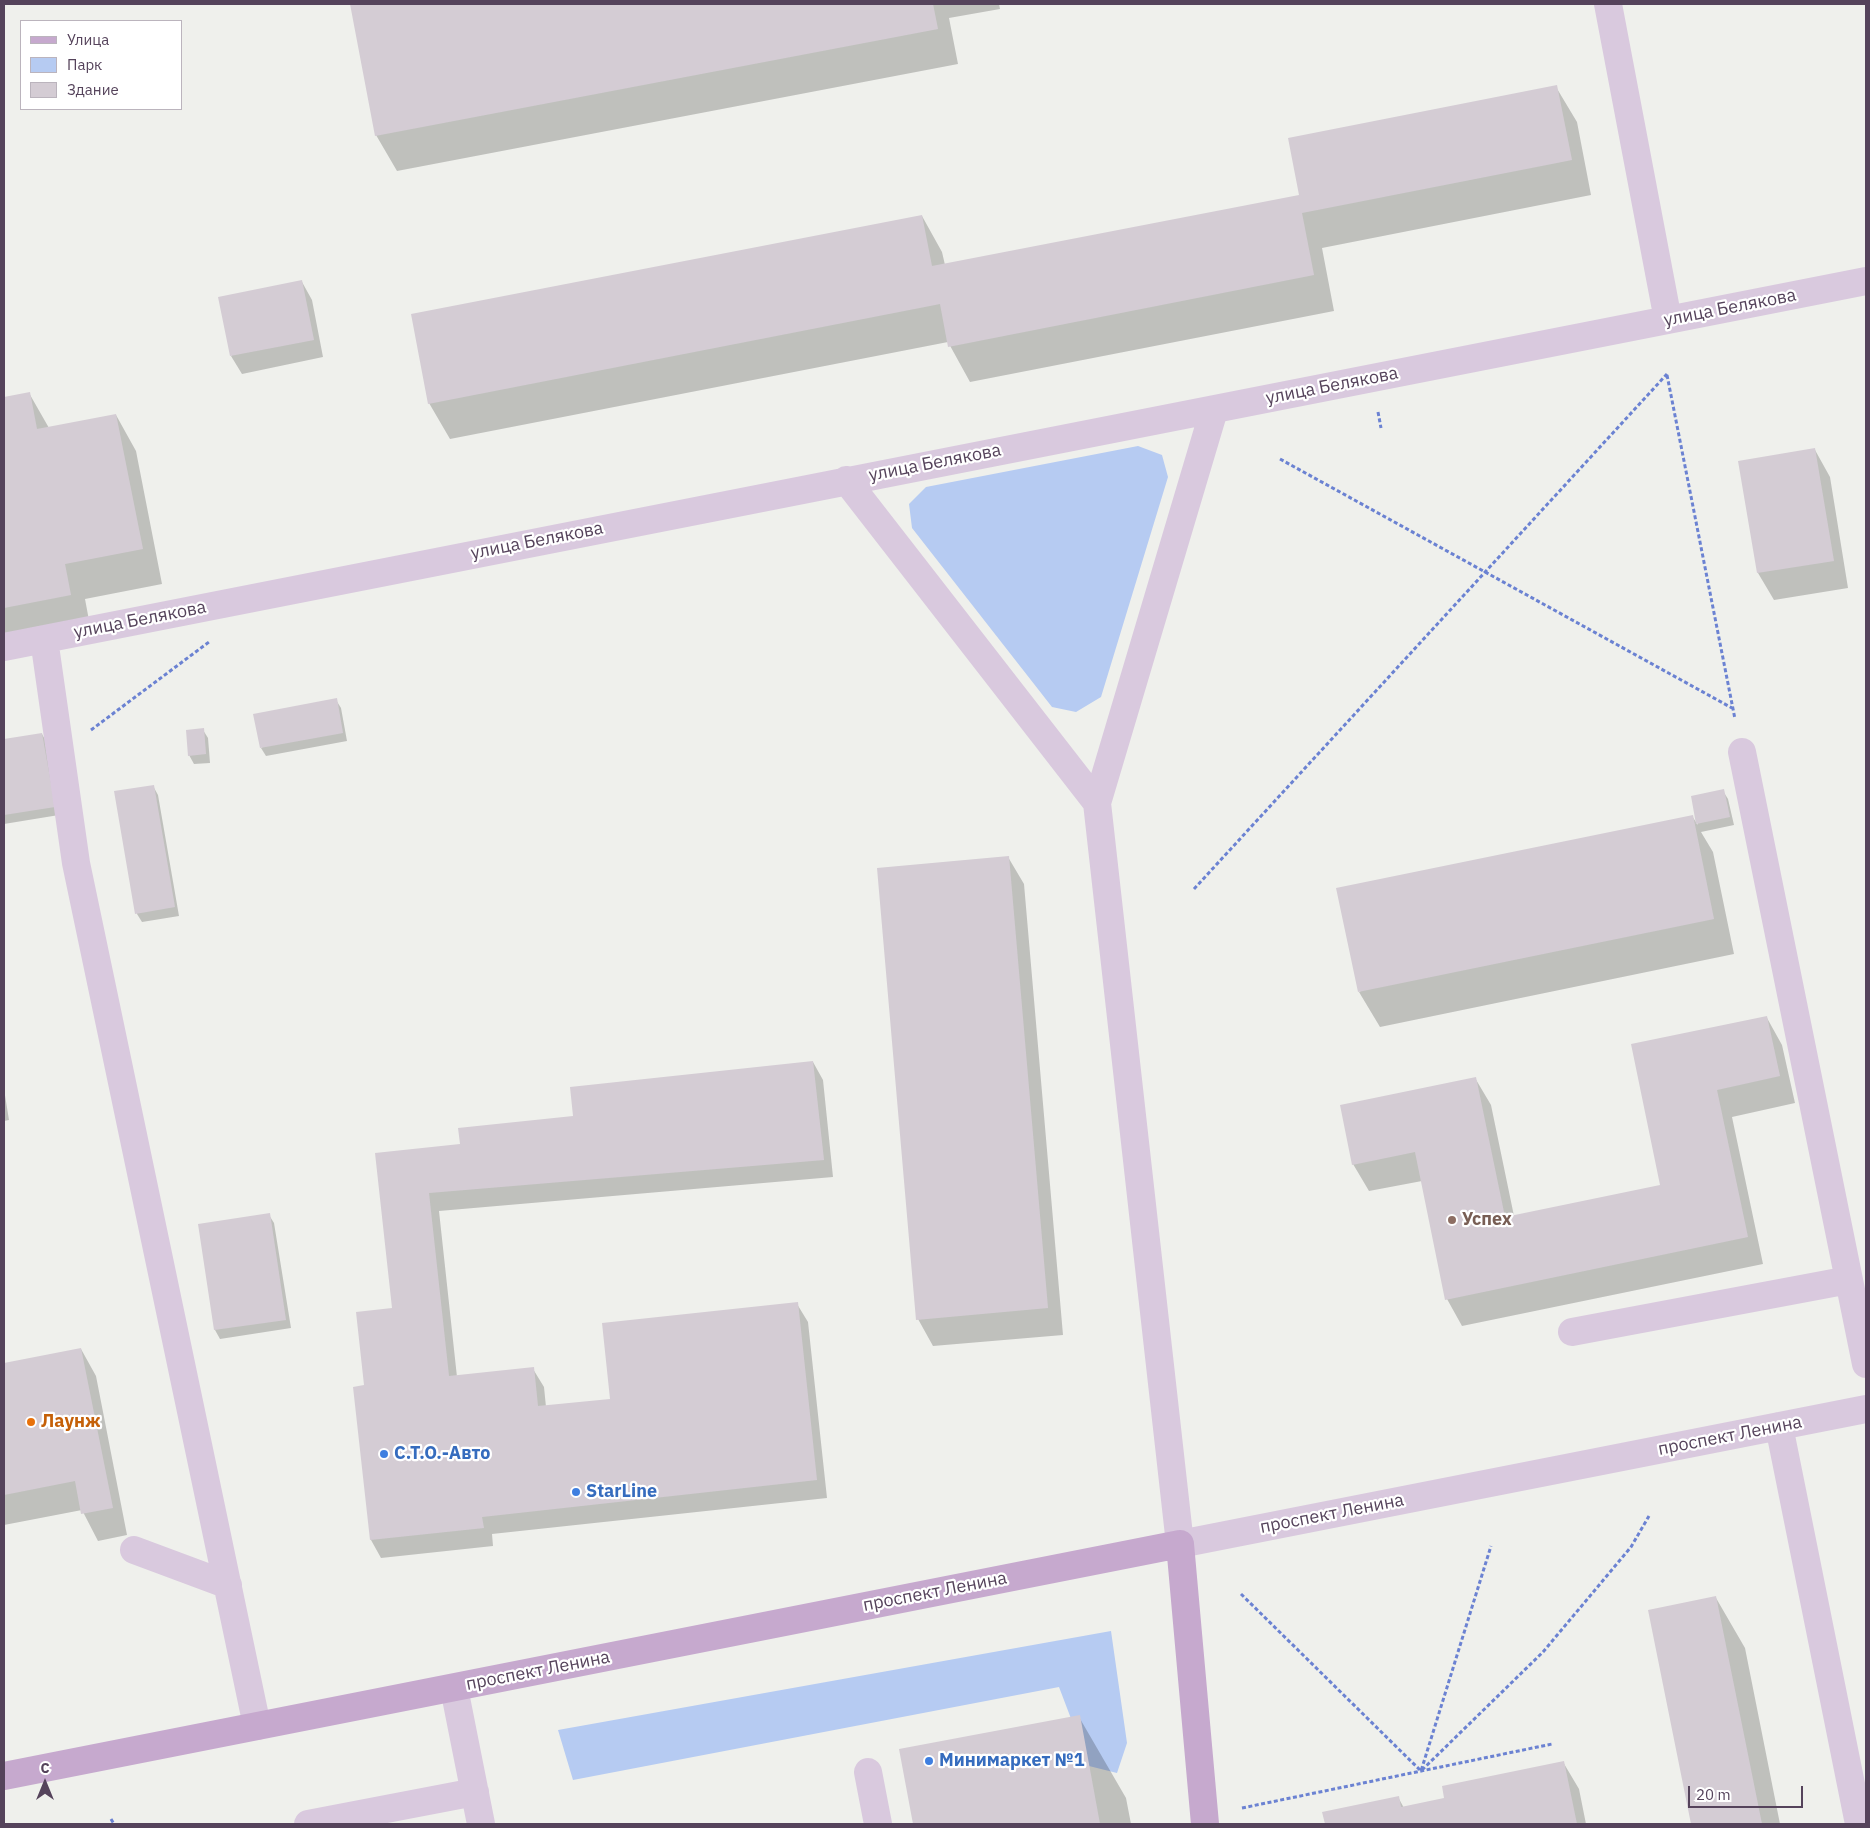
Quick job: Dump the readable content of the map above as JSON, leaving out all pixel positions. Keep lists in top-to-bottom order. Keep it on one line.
{"streets":{"main road":["проспект Ленина"],"street":["улица Белякова"]},"places":["Успех","Лаунж","С.Т.О.-Авто","StarLine","Минимаркет №1"],"legend":["Улица","Парк","Здание"],"scale_bar":"20 m","north":"top"}
